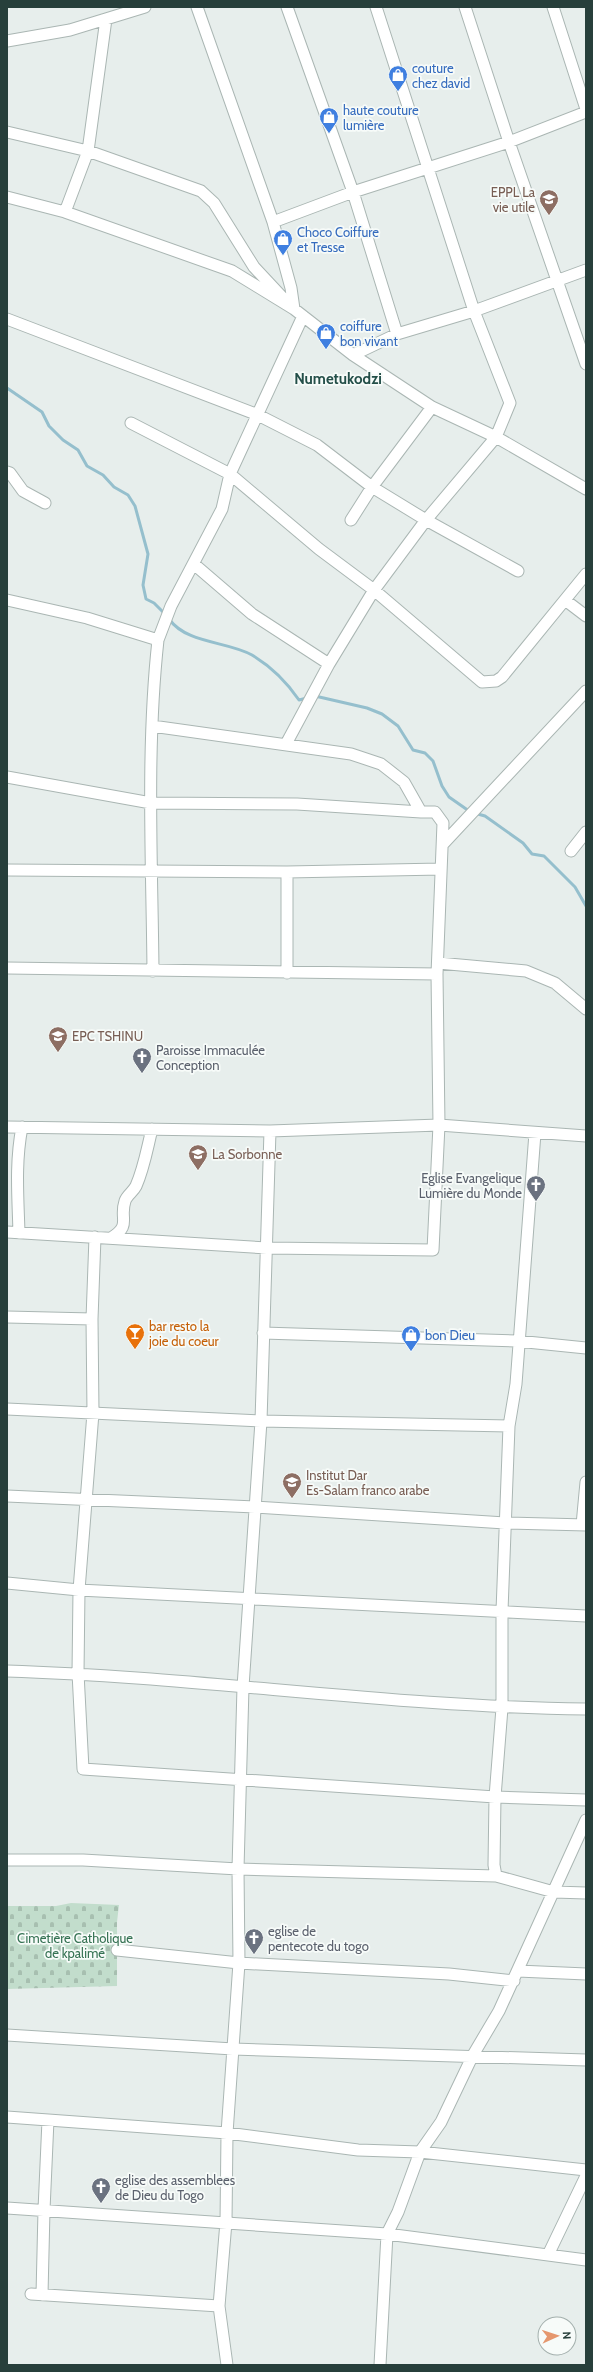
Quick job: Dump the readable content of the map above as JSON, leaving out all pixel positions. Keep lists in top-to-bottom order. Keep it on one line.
{"districts":["Numetukodzi"],"parks":["Cimetière Catholique de kpalimé"],"places":{"shop":["couture chez david","haute couture lumière","Choco Coiffure et Tresse","coiffure bon vivant","bon Dieu"],"school or university":["EPPL La vie utile","EPC TSHINU","La Sorbonne","Institut Dar Es-Salam franco arabe"],"church":["Paroisse Immaculée Conception","Eglise Evangelique Lumière du Monde","eglise de pentecote du togo","eglise des assemblees de Dieu du Togo"],"bar":["bar resto la joie du coeur"]},"north":"right"}
